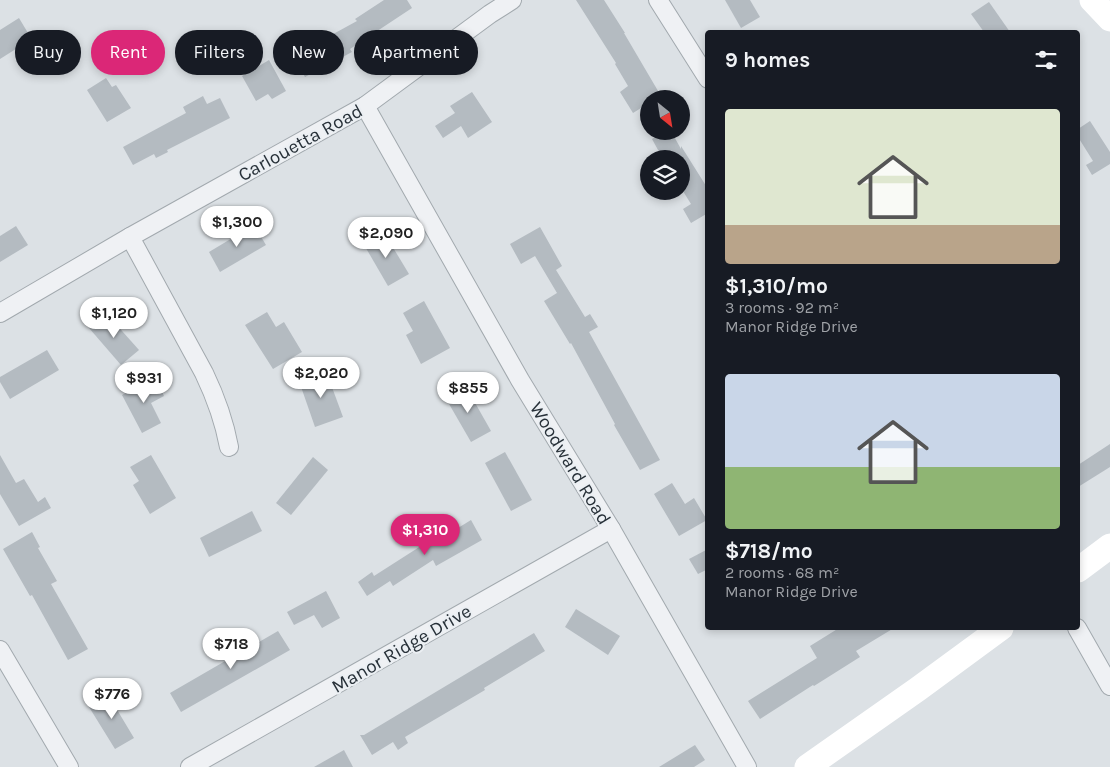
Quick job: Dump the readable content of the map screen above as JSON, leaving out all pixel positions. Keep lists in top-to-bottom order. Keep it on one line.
{"streets":{"street":["Carlouetta Road","Woodward Road","Manor Ridge Drive"]},"crossings":[["Carlouetta Road","Woodward Road"],["Woodward Road","Manor Ridge Drive"]],"north":"bottom right","page":{"chip":["Buy","Rent","Filters","New","Apartment"],"heading":"9 homes","list":[{"name":"$1,310/mo","note":"3 rooms · 92 m² · Manor Ridge Drive"},{"name":"$718/mo","note":"2 rooms · 68 m² · Manor Ridge Drive"}],"price":["$1,300","$2,090","$1,120","$2,020","$931","$855","$1,310","$718","$776"]}}
